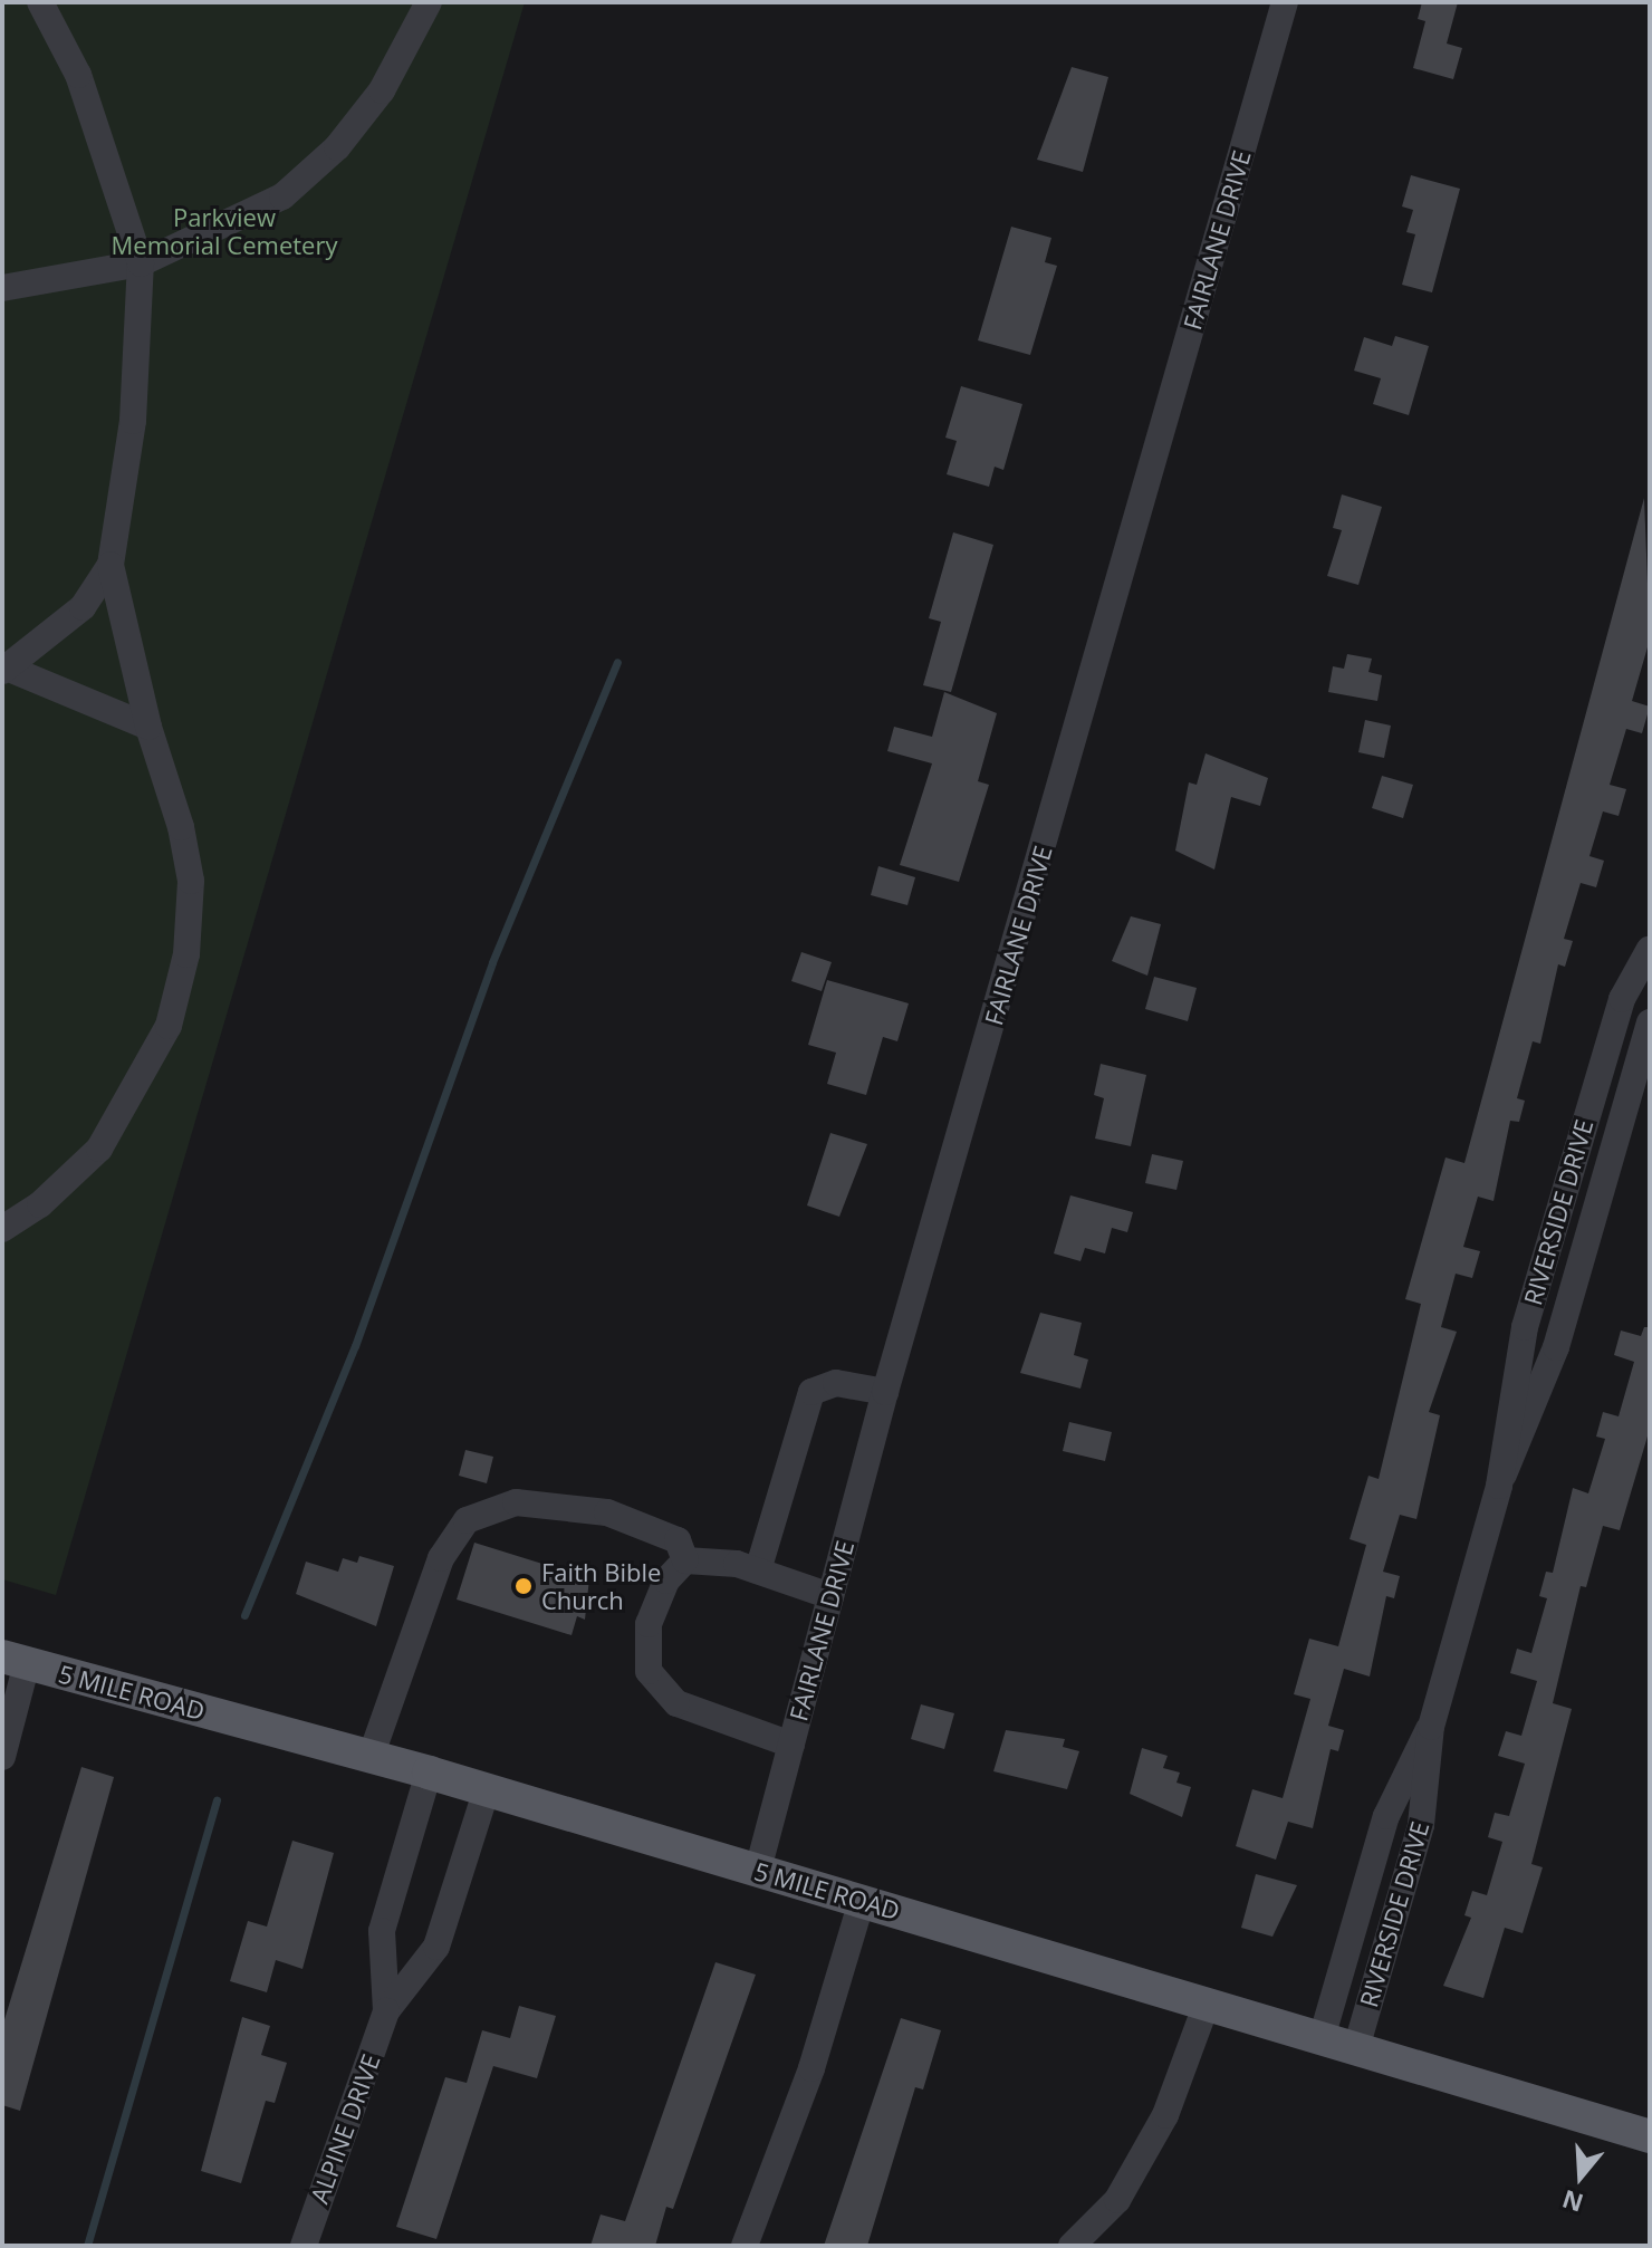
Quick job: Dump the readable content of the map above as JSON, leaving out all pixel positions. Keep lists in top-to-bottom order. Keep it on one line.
{"streets":{"main road":["5 MILE ROAD"],"street":["FAIRLANE DRIVE","RIVERSIDE DRIVE","ALPINE DRIVE"]},"crossings":[["FAIRLANE DRIVE","5 MILE ROAD"],["RIVERSIDE DRIVE","5 MILE ROAD"],["5 MILE ROAD","ALPINE DRIVE"]],"parks":["Parkview Memorial Cemetery"],"places":["Faith Bible Church"],"north":"bottom"}
